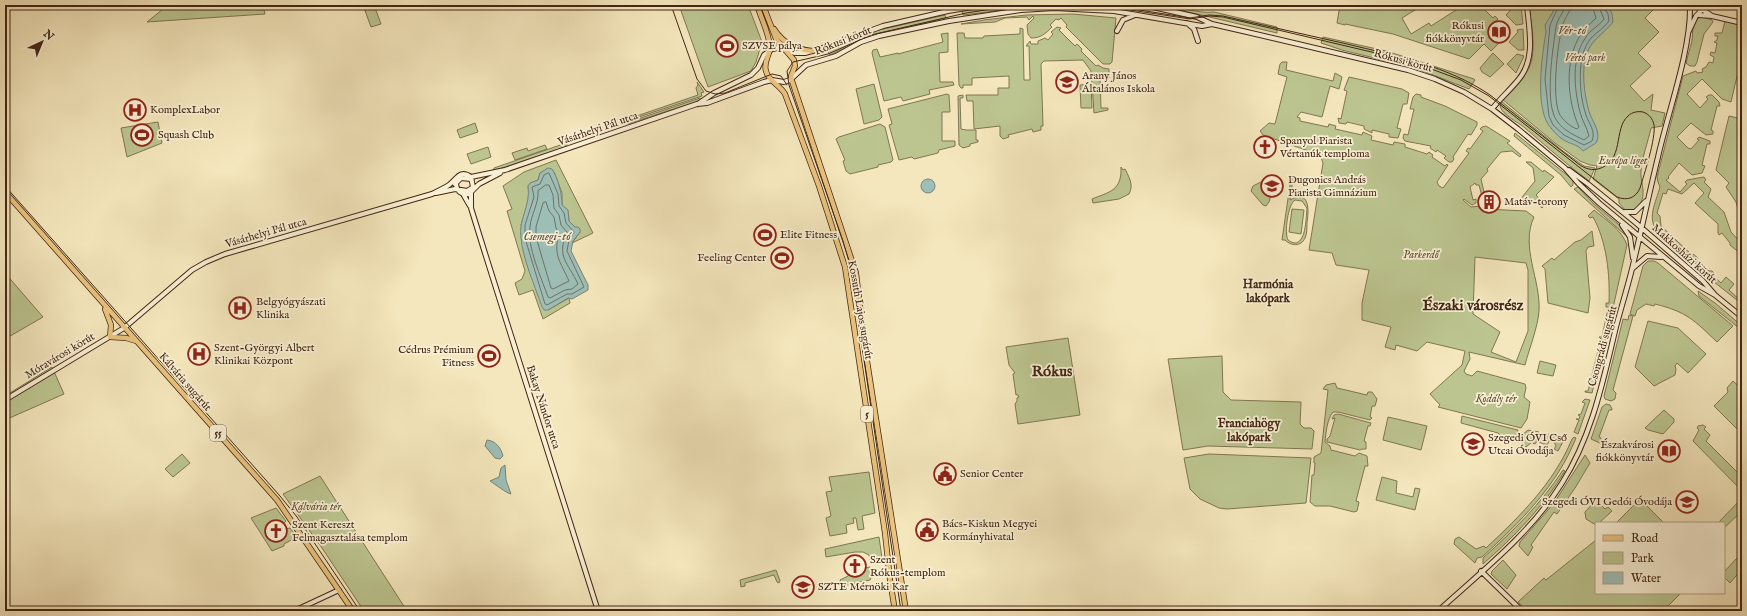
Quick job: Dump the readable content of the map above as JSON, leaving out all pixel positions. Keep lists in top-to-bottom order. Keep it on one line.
{"streets":{"main road":["Rókusi körút","Vásárhelyi Pál utca","Makkosházi körút","Kossuth Lajos sugárút","Csongrádi sugárút","Móravárosi körút","Kálvária sugárút","Bakay Nándor utca","5","55"]},"crossings":[["Rókusi körút","Vásárhelyi Pál utca"],["Rókusi körút","Makkosházi körút"],["Rókusi körút","Kossuth Lajos sugárút"],["Rókusi körút","Csongrádi sugárút"],["Vásárhelyi Pál utca","Kossuth Lajos sugárút"],["Vásárhelyi Pál utca","Móravárosi körút"],["Vásárhelyi Pál utca","Kálvária sugárút"],["Vásárhelyi Pál utca","Bakay Nándor utca"],["Makkosházi körút","Csongrádi sugárút"],["Móravárosi körút","Kálvária sugárút"]],"districts":["Harmónia lakópark","Északi városrész","Rókus","Franciahögy lakópark"],"water":["Vér-tó","Csemegi-tó"],"parks":["Vértó park","Európa liget","Parkerdő","Kodály tér","Kálvária tér"],"places":{"library":["Rókusi fiókkönyvtár","Északvárosi fiókkönyvtár"],"sports":["SZVSE pálya","Squash Club","Elite Fitness","Feeling Center","Cédrus Prémium Fitness"],"school or university":["Arany János Általános Iskola","Dugonics András Piarista Gimnázium","Szegedi ÓVI Cső Utcai Óvodája","Szegedi ÓVI Gedói Óvodája","SZTE Mérnöki Kar"],"hospital":["KomplexLabor","Belgyógyászati Klinika","Szent-Györgyi Albert Klinikai Központ"],"church":["Spanyol Piarista Vértanúk temploma","Szent Kereszt Felmagasztalása templom","Szent Rókus-templom"],"building":["Matáv-torony"],"public building":["Senior Center","Bács-Kiskun Megyei Kormányhivatal"]},"legend":["Road","Park","Water"],"north":"top right"}
